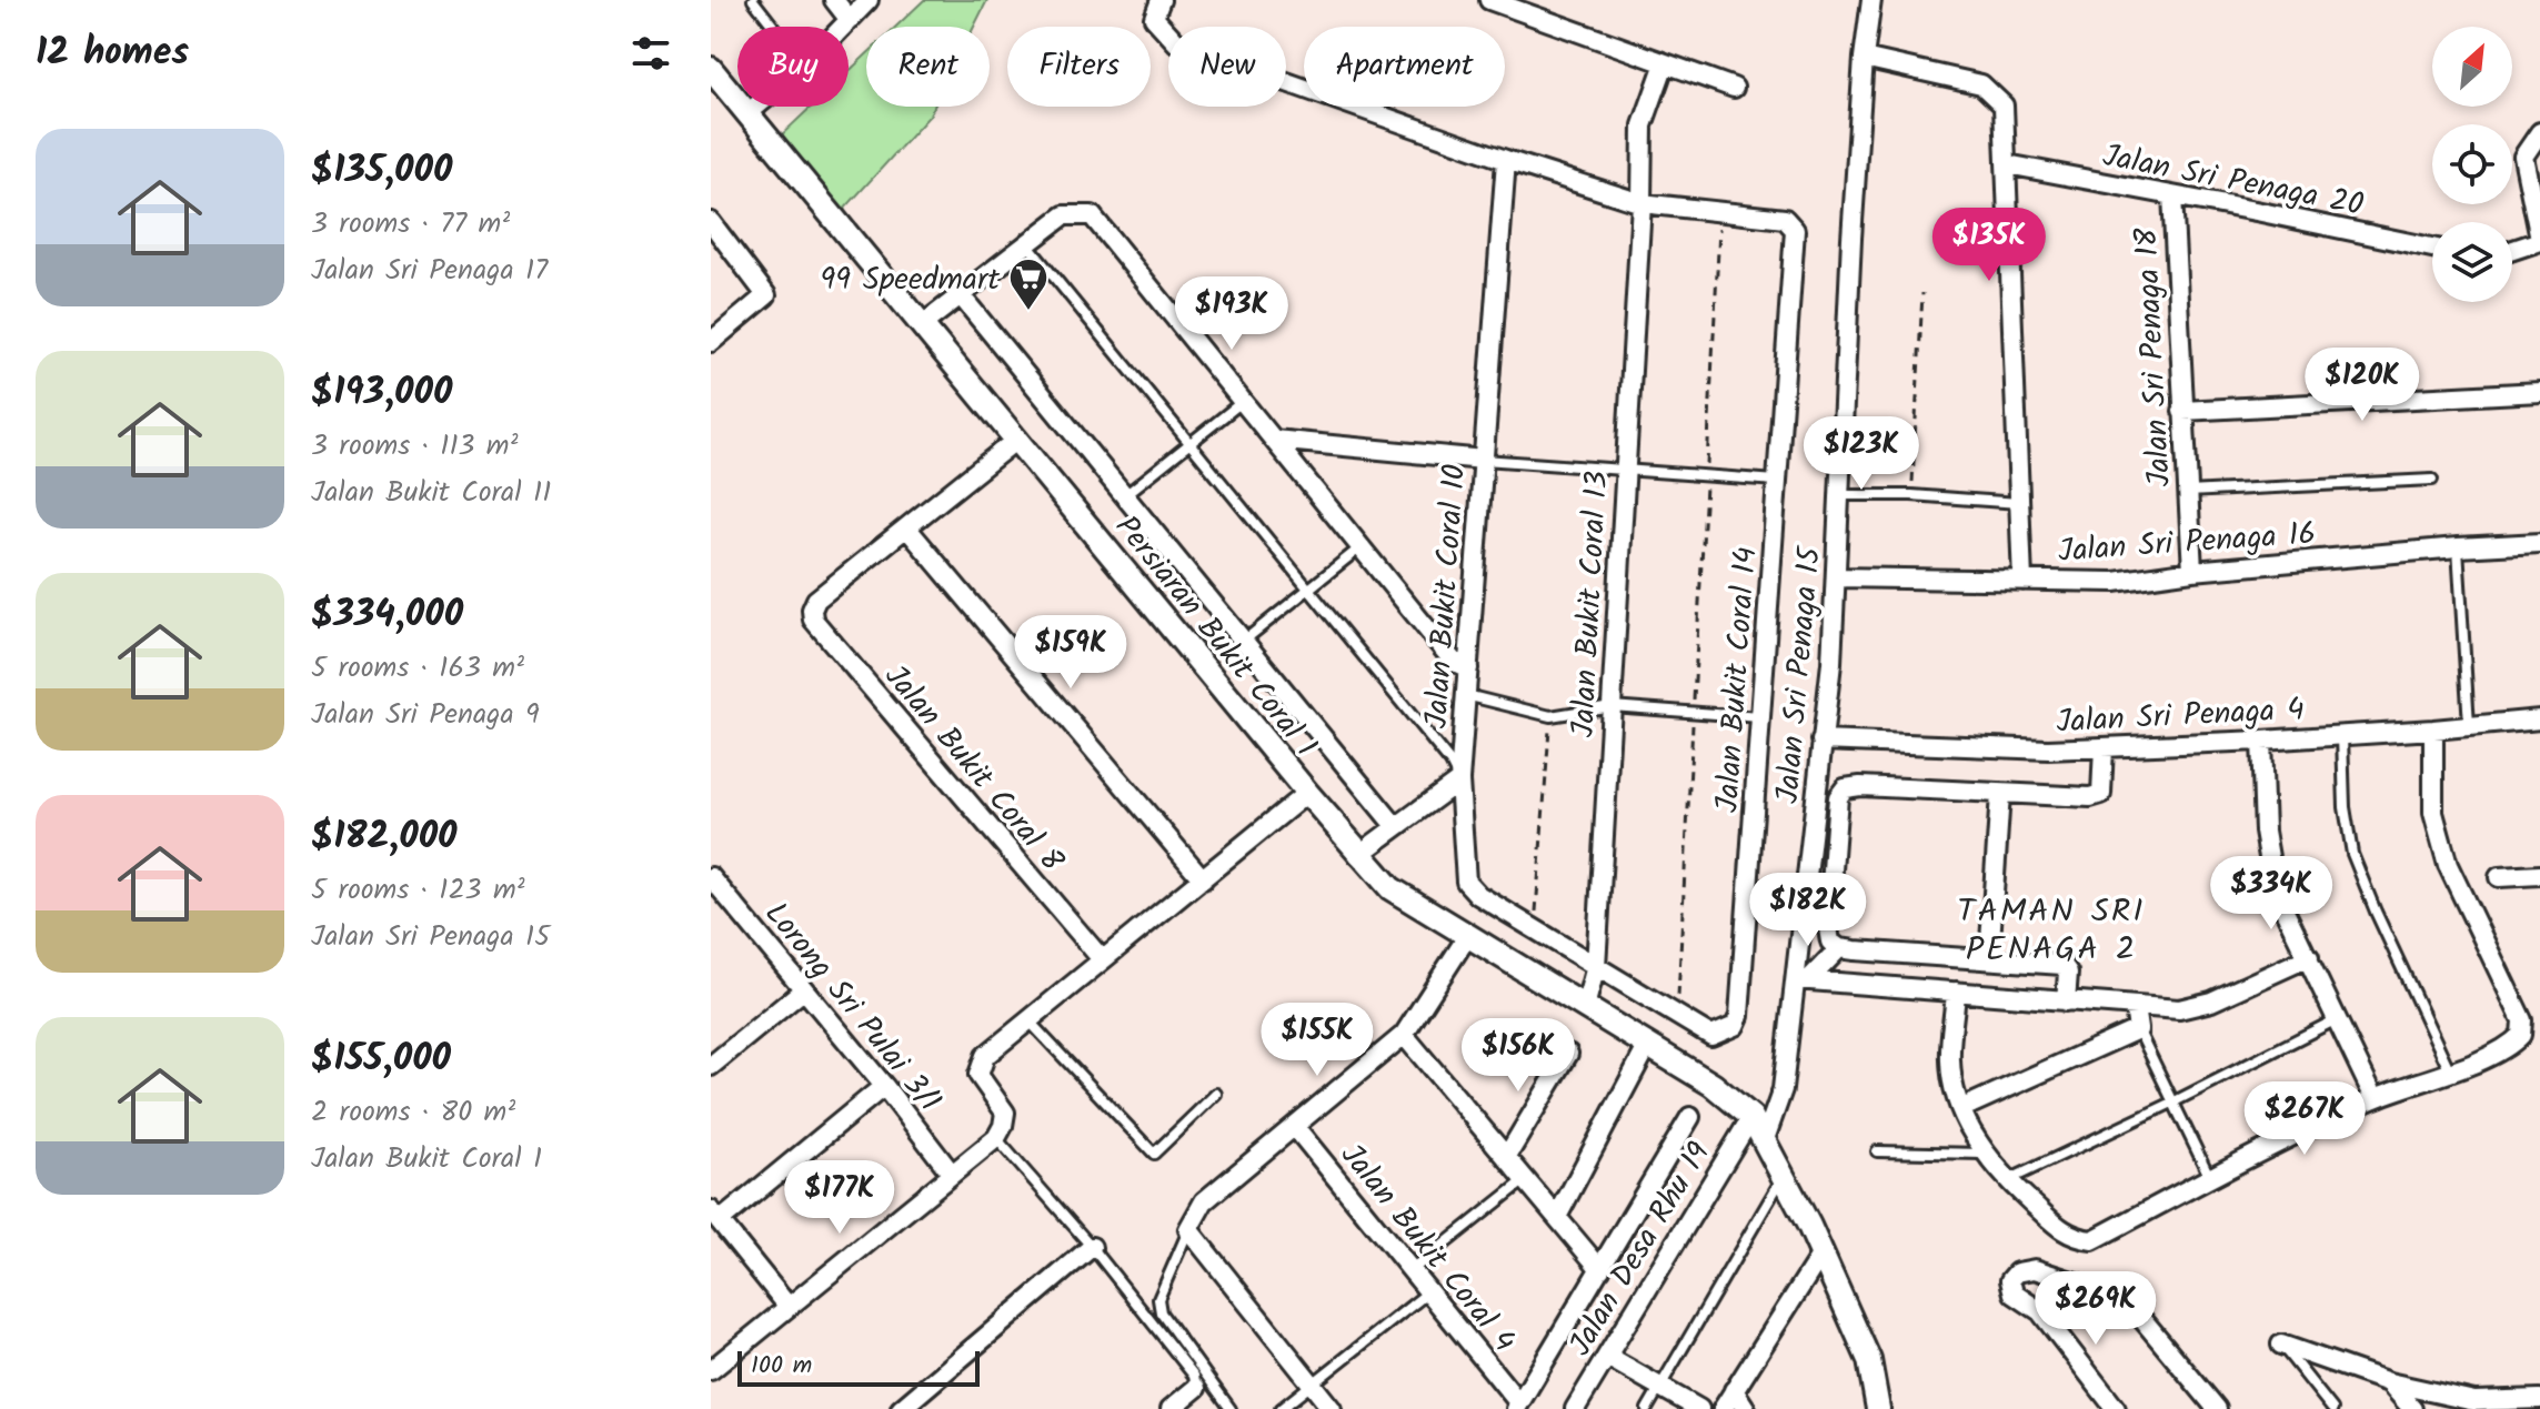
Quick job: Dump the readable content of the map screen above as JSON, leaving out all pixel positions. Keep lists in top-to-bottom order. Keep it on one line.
{"streets":{"street":["Jalan Sri Penaga 20","Jalan Sri Penaga 18","Jalan Sri Penaga 16","Jalan Bukit Coral 10","Jalan Bukit Coral 13","Persiaran Bukit Coral 1","Jalan Sri Penaga 15","Jalan Bukit Coral 14","Jalan Sri Penaga 4","Jalan Bukit Coral 8","Lorong Sri Pulai 3/1","Jalan Bukit Coral 4","Jalan Desa Rhu 19"]},"crossings":[["Jalan Sri Penaga 20","Jalan Sri Penaga 18"],["Jalan Sri Penaga 18","Jalan Sri Penaga 16"],["Jalan Sri Penaga 16","Jalan Sri Penaga 15"],["Jalan Bukit Coral 10","Jalan Bukit Coral 13"],["Jalan Bukit Coral 10","Jalan Bukit Coral 14"],["Jalan Bukit Coral 13","Persiaran Bukit Coral 1"],["Jalan Bukit Coral 13","Jalan Bukit Coral 14"],["Persiaran Bukit Coral 1","Jalan Sri Penaga 15"],["Persiaran Bukit Coral 1","Jalan Desa Rhu 19"],["Jalan Sri Penaga 15","Jalan Sri Penaga 4"]],"districts":["TAMAN SRI PENAGA 2"],"places":{"supermarket":["99 Speedmart"]},"scale_bar":"100 m","north":"top right","page":{"heading":"12 homes","chip":["Buy","Rent","Filters","New","Apartment"],"list":[{"name":"$135,000","note":"3 rooms · 77 m² · Jalan Sri Penaga 17"},{"name":"$193,000","note":"3 rooms · 113 m² · Jalan Bukit Coral 11"},{"name":"$334,000","note":"5 rooms · 163 m² · Jalan Sri Penaga 9"},{"name":"$182,000","note":"5 rooms · 123 m² · Jalan Sri Penaga 15"},{"name":"$155,000","note":"2 rooms · 80 m² · Jalan Bukit Coral 1"}],"price":["$135K","$193K","$120K","$123K","$159K","$334K","$182K","$155K","$156K","$267K","$177K","$269K"],"scale":"100 m"}}
